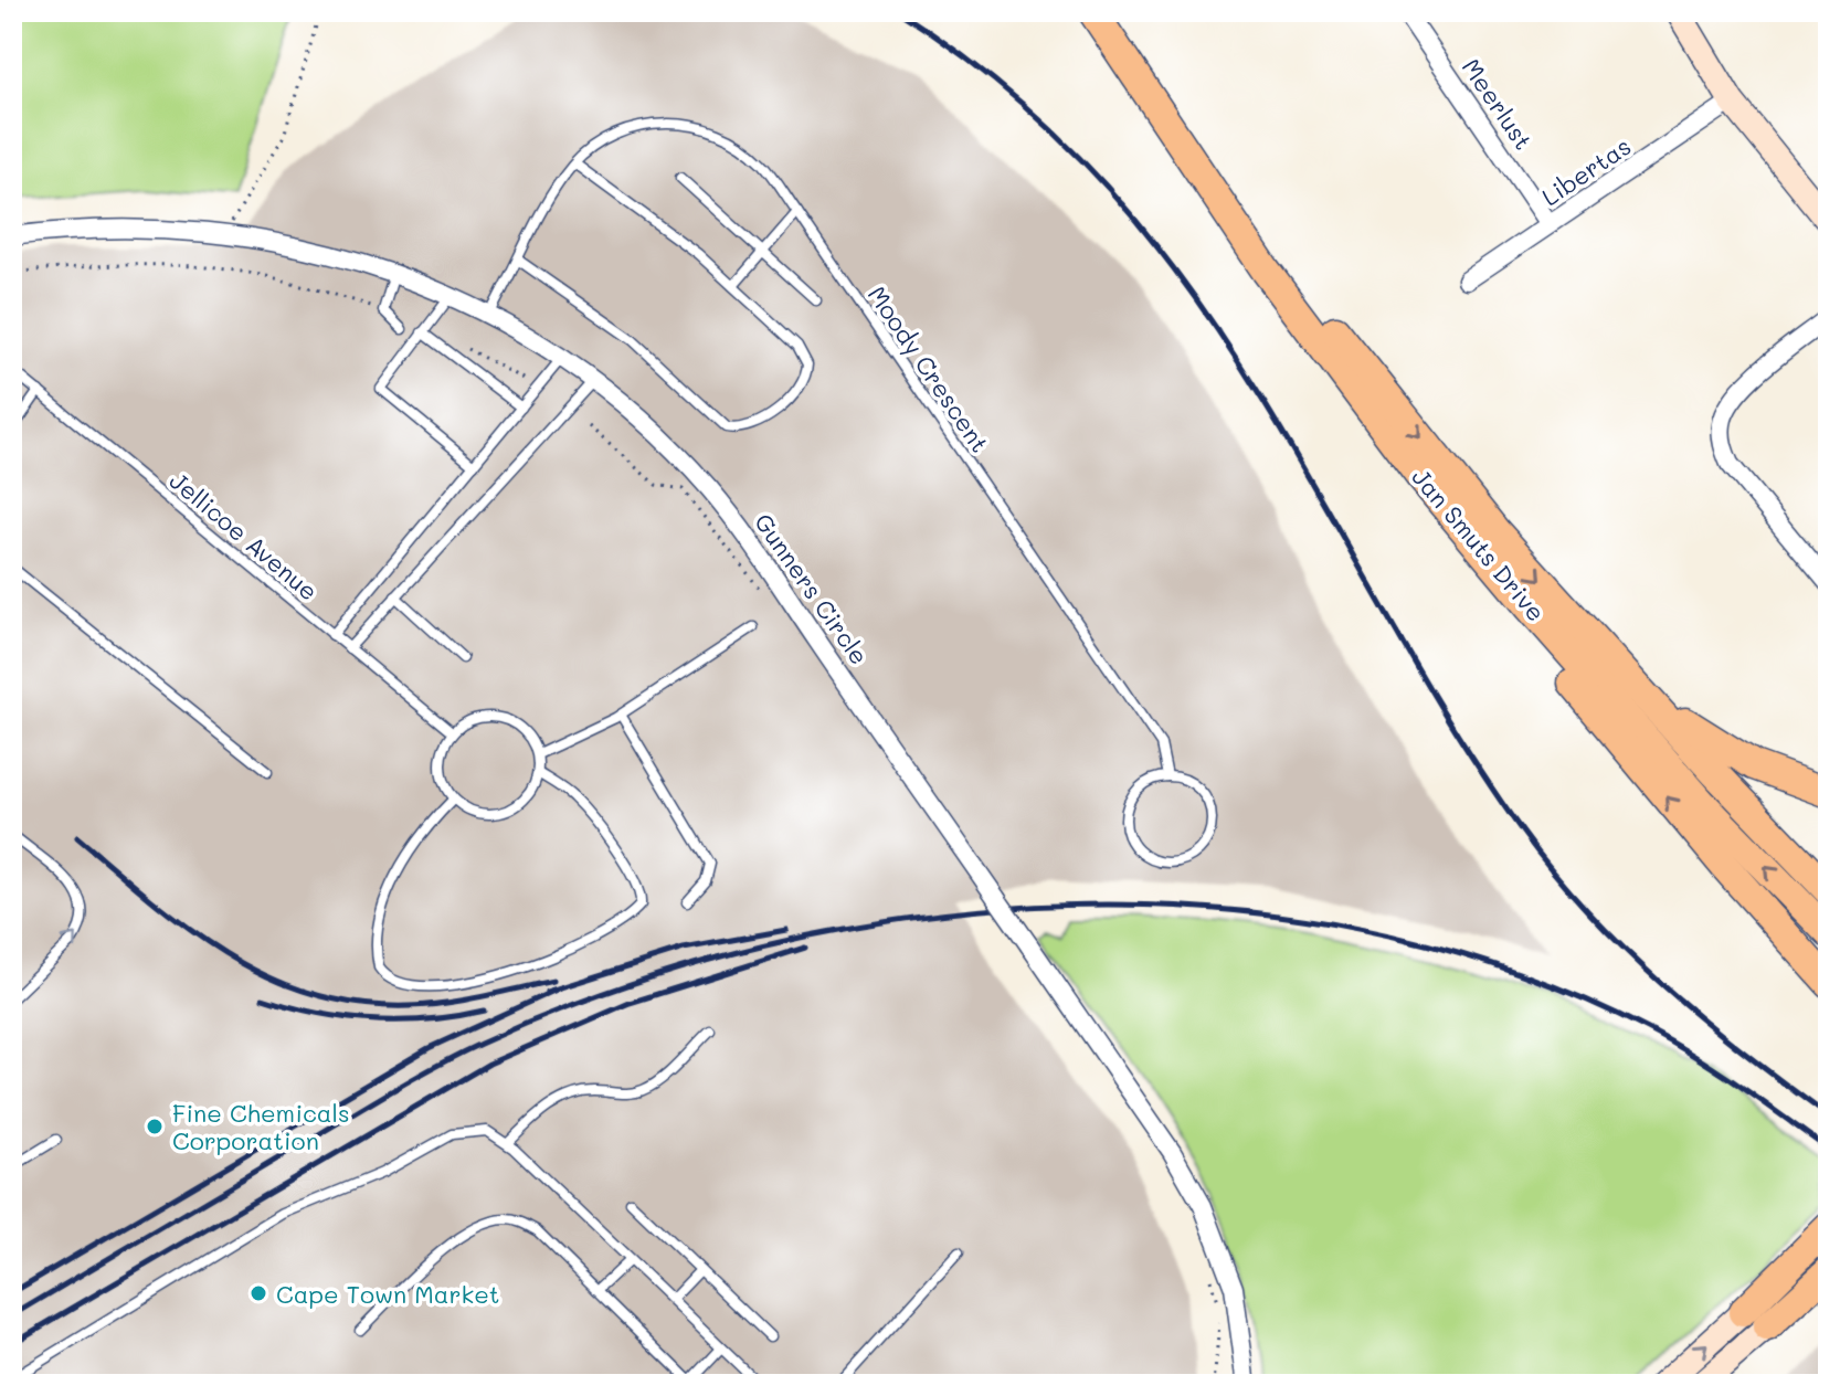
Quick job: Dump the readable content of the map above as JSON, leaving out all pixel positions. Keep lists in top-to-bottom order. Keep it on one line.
{"streets":{"main road":["Jan Smuts Drive"],"street":["Meerlust","Libertas","Gunners Circle"],"lane":["Moody Crescent","Jellicoe Avenue"]},"crossings":[["Meerlust","Libertas"],["Moody Crescent","Gunners Circle"]],"places":["Fine Chemicals Corporation","Cape Town Market"]}
